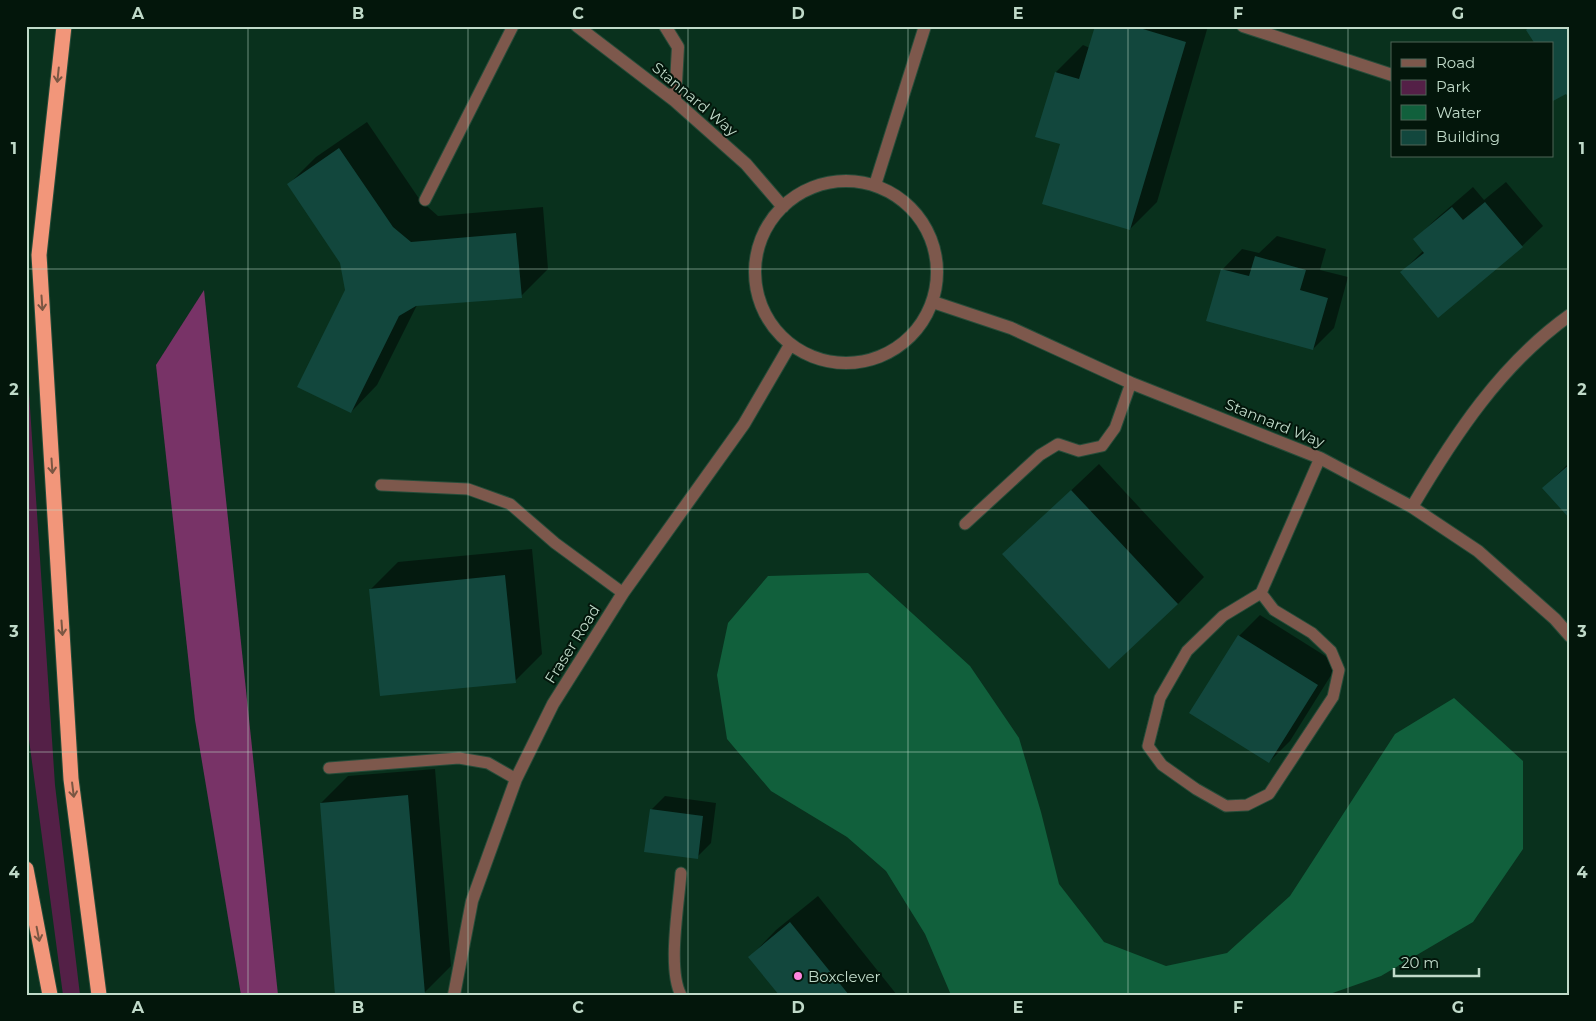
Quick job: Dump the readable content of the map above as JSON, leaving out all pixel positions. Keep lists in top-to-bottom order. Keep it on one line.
{"streets":{"street":["Stannard Way","Fraser Road"]},"places":["Boxclever"],"legend":["Road","Park","Water","Building"],"scale_bar":"20 m","grid":{"columns":["A","B","C","D","E","F","G"],"rows":["1","2","3","4"]}}
